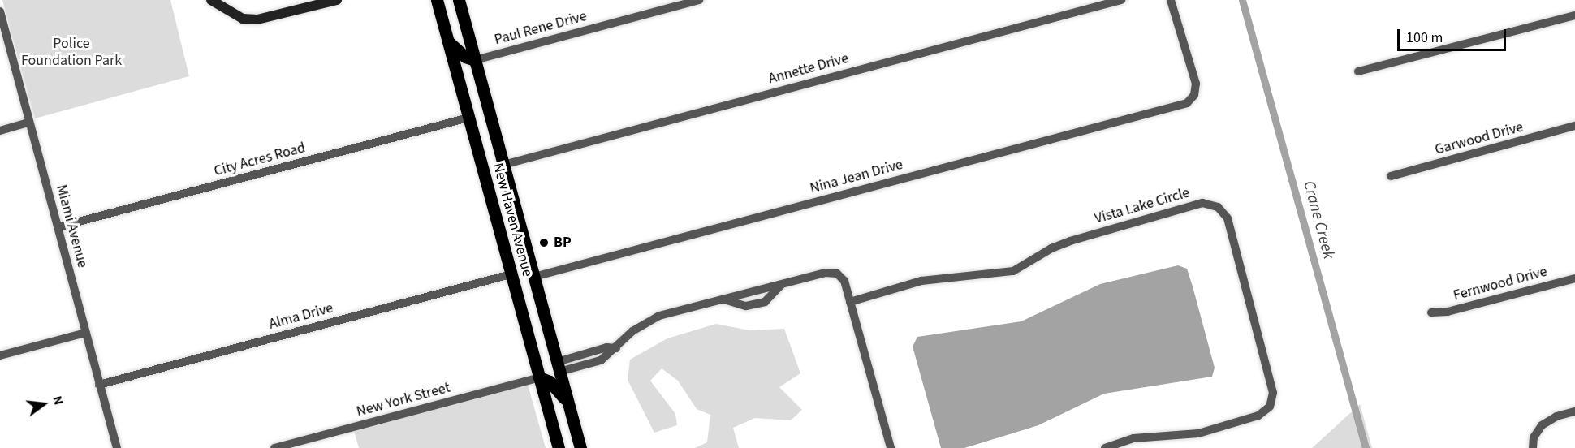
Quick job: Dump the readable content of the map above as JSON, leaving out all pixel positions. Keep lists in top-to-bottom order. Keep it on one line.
{"streets":{"main road":["New Haven Avenue"],"street":["Paul Rene Drive","Annette Drive","Garwood Drive","City Acres Road","Nina Jean Drive","Vista Lake Circle","Miami Avenue","Fernwood Drive","Alma Drive","New York Street"]},"crossings":[["Paul Rene Drive","New Haven Avenue"],["Annette Drive","New Haven Avenue"],["City Acres Road","New Haven Avenue"],["City Acres Road","Miami Avenue"],["Nina Jean Drive","New Haven Avenue"],["New Haven Avenue","Alma Drive"],["New Haven Avenue","New York Street"],["Miami Avenue","Alma Drive"]],"water":["Crane Creek"],"parks":["Police Foundation Park"],"places":["BP"],"scale_bar":"100 m","north":"right"}
